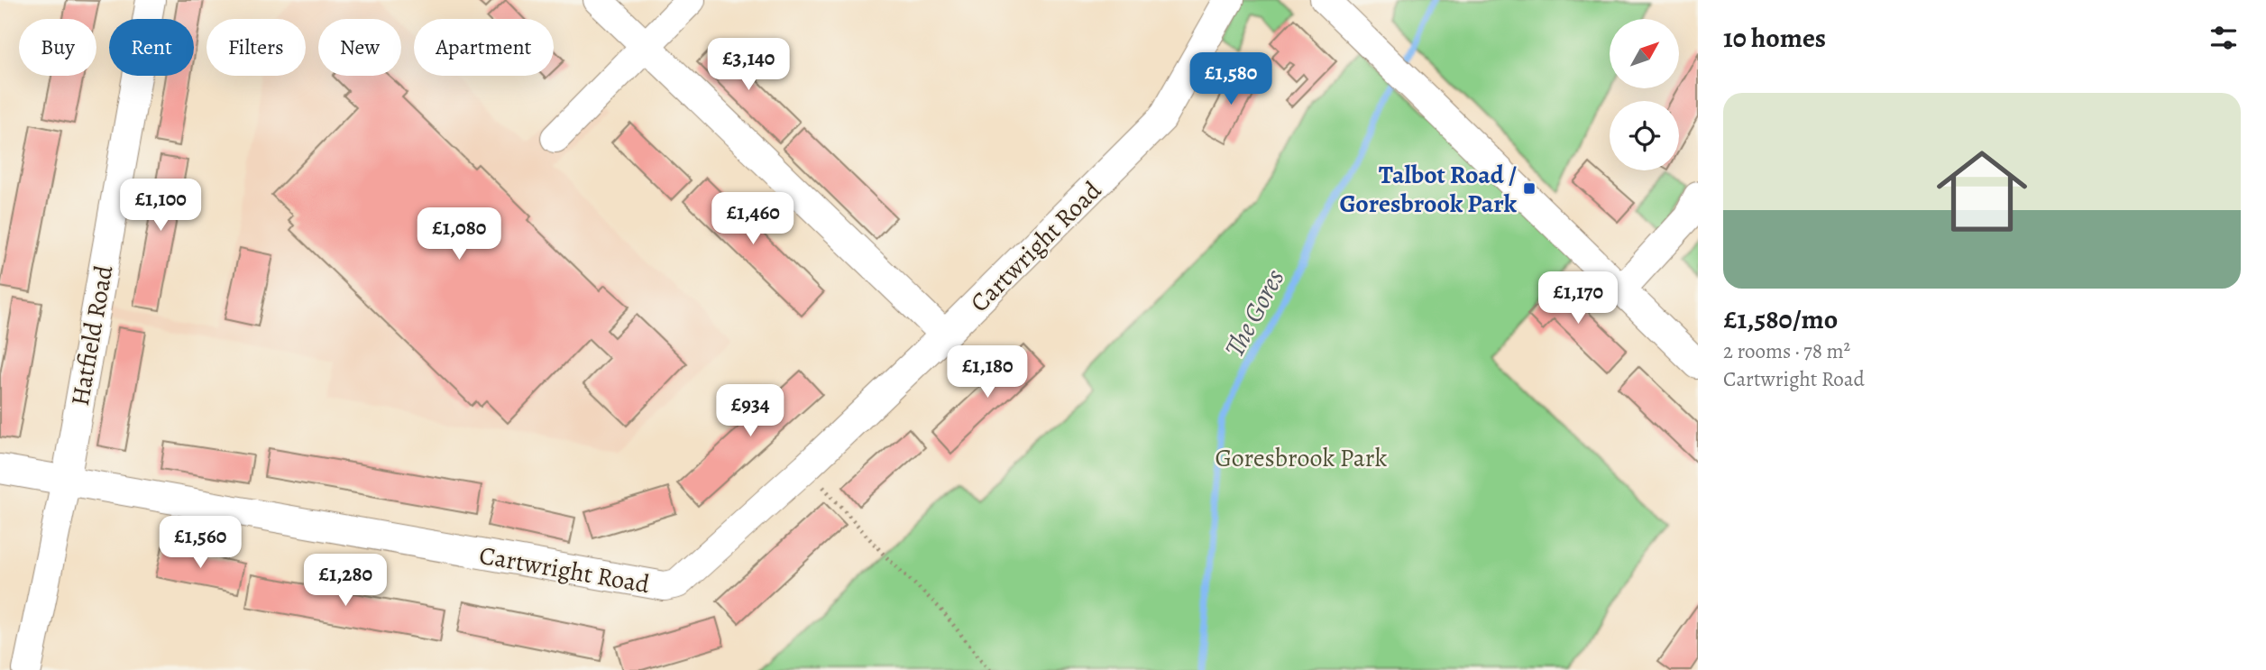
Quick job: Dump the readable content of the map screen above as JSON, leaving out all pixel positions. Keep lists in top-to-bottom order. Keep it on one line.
{"streets":{"street":["Cartwright Road","Hatfield Road"]},"crossings":[["Cartwright Road","Hatfield Road"]],"water":["The Gores"],"parks":["Goresbrook Park"],"places":{"transit":["Talbot Road / Goresbrook Park"]},"north":"top right","page":{"heading":"10 homes","chip":["Buy","Rent","Filters","New","Apartment"],"price":["£3,140","£1,580","£1,100","£1,460","£1,080","£1,170","£1,180","£934","£1,560","£1,280"],"list":[{"name":"£1,580/mo","note":"2 rooms · 78 m² · Cartwright Road"}]}}
